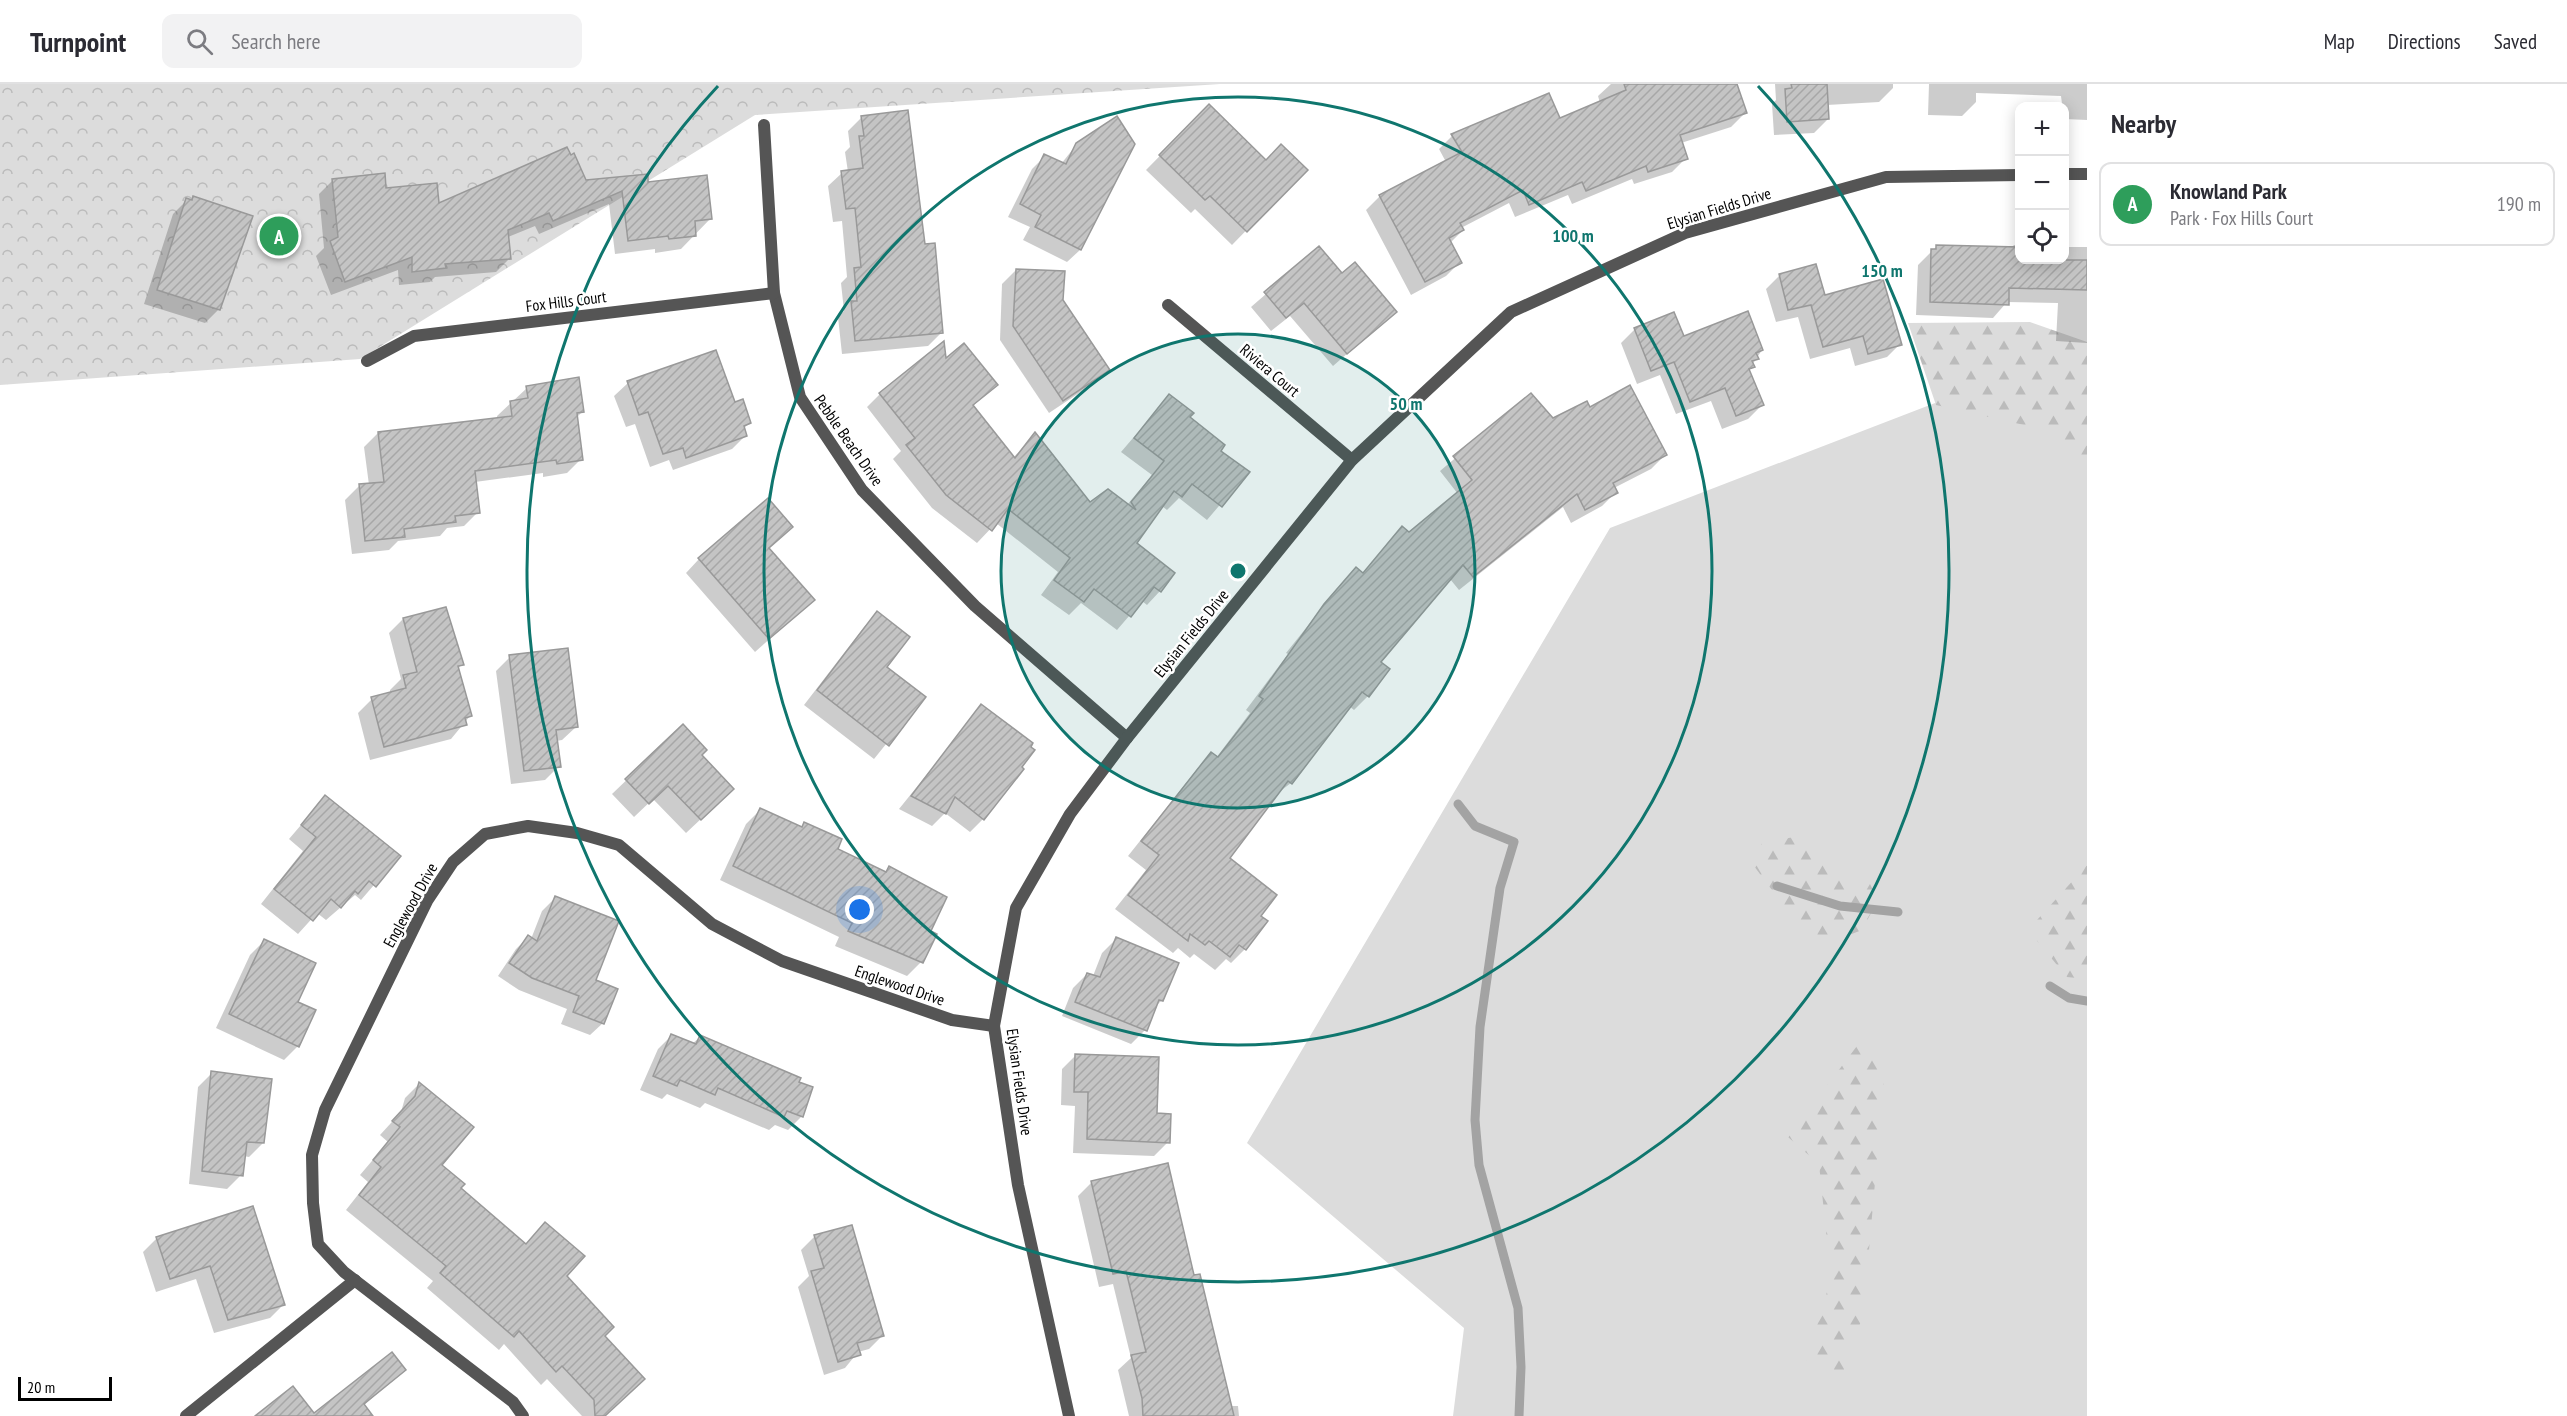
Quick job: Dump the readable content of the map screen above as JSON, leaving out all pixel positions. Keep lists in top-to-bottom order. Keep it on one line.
{"streets":{"street":["Elysian Fields Drive","Fox Hills Court","Riviera Court","Pebble Beach Drive","Englewood Drive"]},"crossings":[["Elysian Fields Drive","Riviera Court"],["Elysian Fields Drive","Pebble Beach Drive"],["Elysian Fields Drive","Englewood Drive"],["Fox Hills Court","Pebble Beach Drive"]],"scale_bar":"20 m","page":{"header":"Turnpoint","search":"Search here","nav":["Map","Directions","Saved"],"heading":"Nearby","map_buttons":["+","−"],"list":[{"mark":"A","name":"Knowland Park","note":"Park · Fox Hills Court","value":"190 m"}],"pins":"A","scale":"20 m"},"rings":["100 m","150 m","50 m"]}
